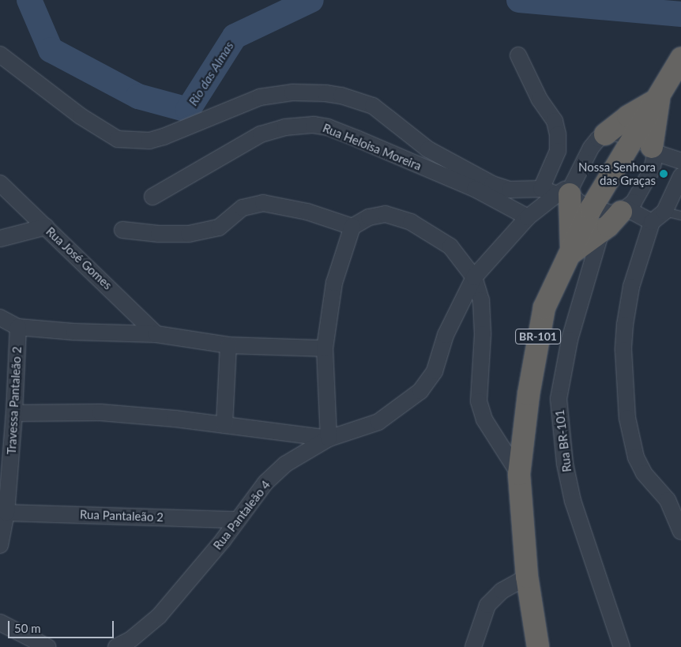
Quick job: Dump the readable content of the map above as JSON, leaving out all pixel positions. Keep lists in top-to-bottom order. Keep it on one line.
{"streets":{"highway":["BR-101"],"street":["Rua Heloisa Moreira","Rua José Gomes","Travessa Pantaleão 2","Rua BR-101","Rua Pantaleão 4","Rua Pantaleão 2"]},"crossings":[["Travessa Pantaleão 2","Rua Pantaleão 2"],["Rua Pantaleão 4","Rua Pantaleão 2"]],"water":["Rio das Almas"],"places":["Nossa Senhora das Graças"],"scale_bar":"50 m"}
